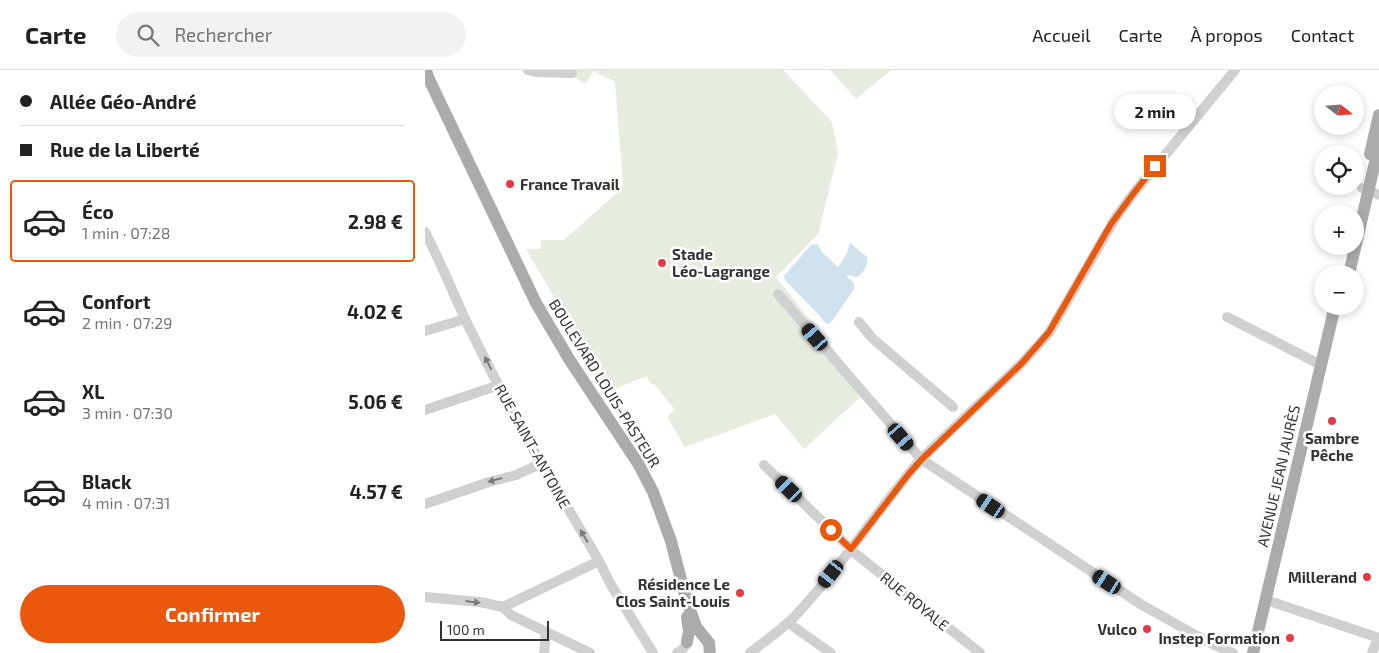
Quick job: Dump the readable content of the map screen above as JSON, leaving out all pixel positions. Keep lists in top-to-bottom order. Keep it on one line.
{"streets":{"main road":["BOULEVARD LOUIS-PASTEUR","AVENUE JEAN JAURÈS"],"street":["RUE SAINT-ANTOINE","RUE ROYALE"]},"one_way":["RUE SAINT-ANTOINE"],"places":["France Travail","Stade Léo-Lagrange","Sambre Pêche","Millerand","Résidence Le Clos Saint-Louis","Vulco","Instep Formation"],"scale_bar":"100 m","north":"right","page":{"header":"Carte","search":"Rechercher","nav":["Accueil","Carte","À propos","Contact"],"banner":["Allée Géo-André","Rue de la Liberté"],"map_buttons":["+","−"],"bubble":"2 min","list":[{"name":"Éco","note":"1 min · 07:28","value":"2.98 €"},{"name":"Confort","note":"2 min · 07:29","value":"4.02 €"},{"name":"XL","note":"3 min · 07:30","value":"5.06 €"},{"name":"Black","note":"4 min · 07:31","value":"4.57 €"}],"buttons":"Confirmer","scale":"100 m"}}
